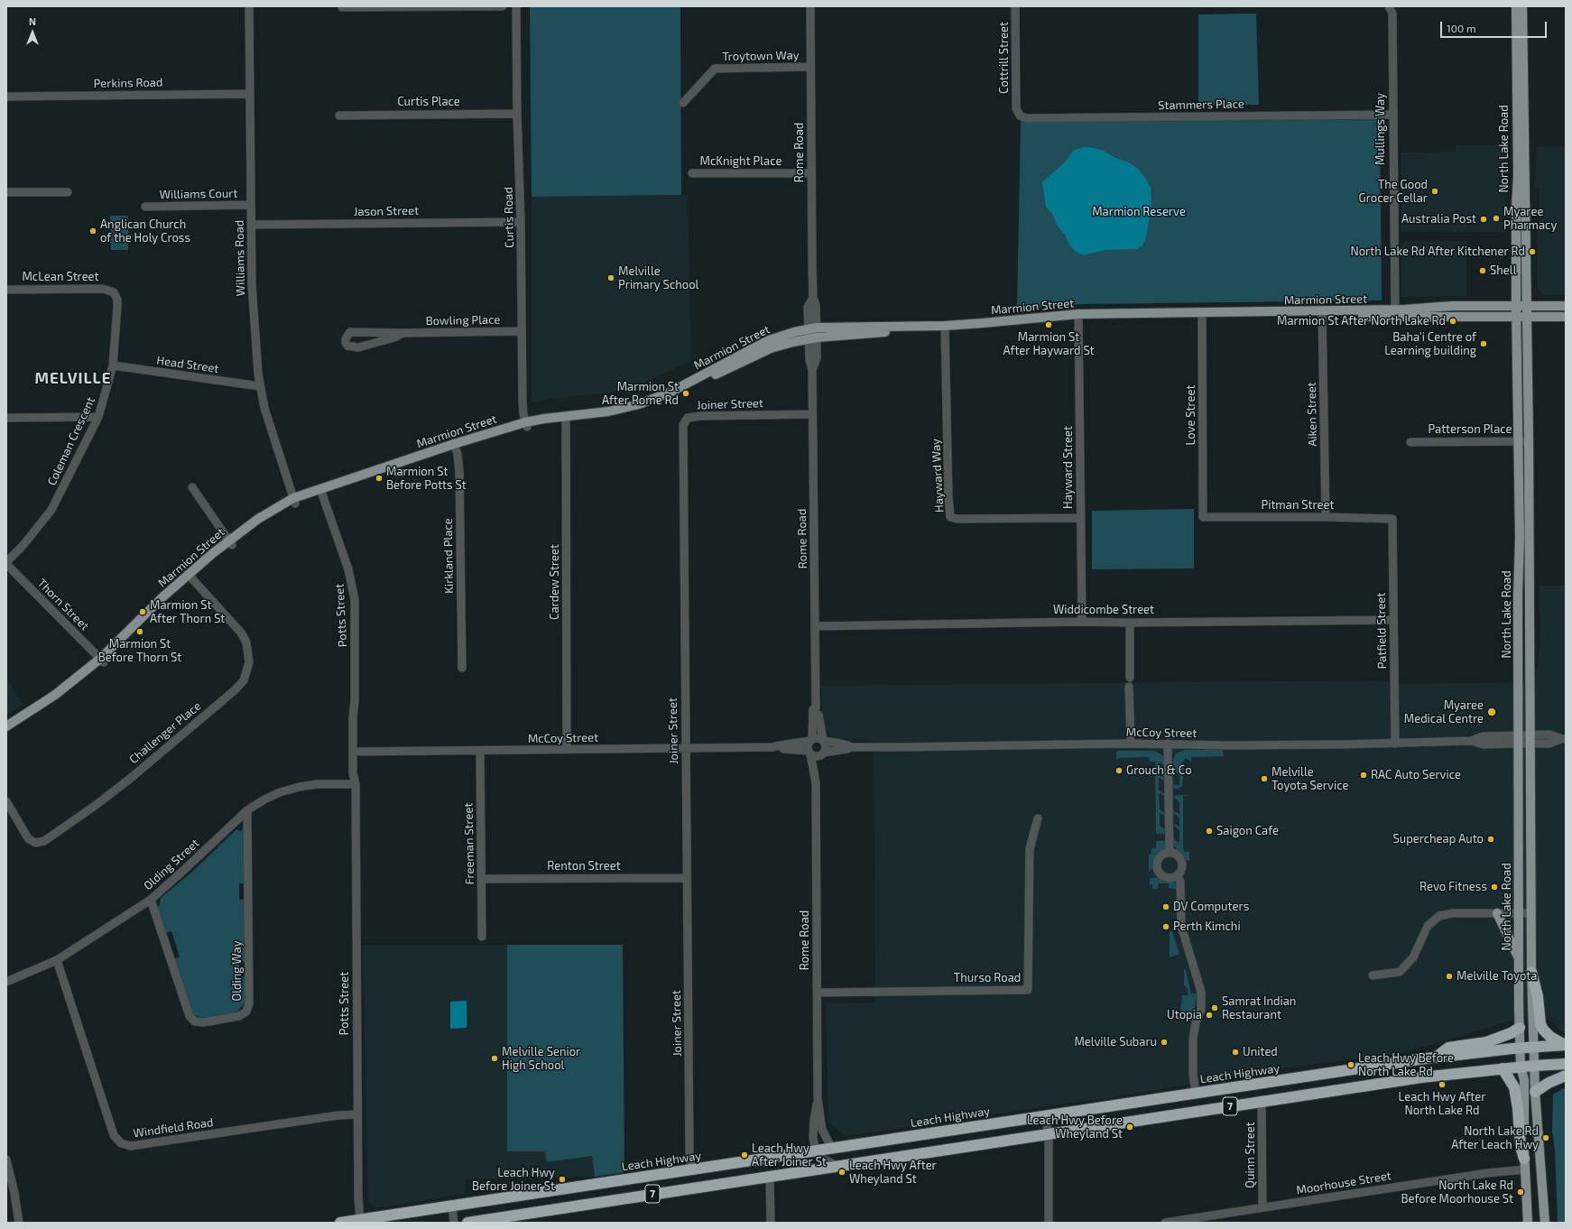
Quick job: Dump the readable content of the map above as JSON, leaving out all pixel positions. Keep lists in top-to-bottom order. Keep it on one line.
{"streets":{"highway":["Leach Highway","7"],"main road":["North Lake Road","Marmion Street"],"street":["Troytown Way","Cottrill Street","Perkins Road","Curtis Place","Stammers Place","Mullings Way","Rome Road","McKnight Place","Williams Court","Jason Street","Curtis Road","Williams Road","McLean Street","Bowling Place","Head Street","Joiner Street","Aiken Street","Love Street","Patterson Place","Coleman Crescent","Hayward Street","Hayward Way","Pitman Street","Kirkland Place","Cardew Street","Thorn Street","Widdicombe Street","Potts Street","Patfield Street","Challenger Place","McCoy Street","Freeman Street","Olding Street","Renton Street","Olding Way","Thurso Road","Windfield Road","Quinn Street","Moorhouse Street"]},"crossings":[["Troytown Way","Rome Road"],["Cottrill Street","Stammers Place"],["Perkins Road","Williams Road"],["Curtis Place","Curtis Road"],["Stammers Place","Mullings Way"],["Mullings Way","Marmion Street"],["North Lake Road","Marmion Street"],["North Lake Road","Patterson Place"],["North Lake Road","McCoy Street"],["North Lake Road","Leach Highway"],["North Lake Road","7"],["North Lake Road","Moorhouse Street"],["Rome Road","McKnight Place"],["Rome Road","Marmion Street"],["Rome Road","Joiner Street"],["Rome Road","Widdicombe Street"],["Rome Road","McCoy Street"],["Rome Road","Thurso Road"],["Rome Road","Leach Highway"],["Williams Court","Williams Road"],["Jason Street","Curtis Road"],["Jason Street","Williams Road"],["Curtis Road","Marmion Street"],["Curtis Road","Bowling Place"],["Williams Road","Marmion Street"],["Williams Road","Head Street"],["McLean Street","Coleman Crescent"],["Marmion Street","Aiken Street"],["Marmion Street","Love Street"],["Marmion Street","Hayward Street"],["Marmion Street","Hayward Way"],["Marmion Street","Kirkland Place"],["Marmion Street","Cardew Street"],["Marmion Street","Thorn Street"],["Marmion Street","Potts Street"],["Marmion Street","Challenger Place"],["Head Street","Coleman Crescent"],["Joiner Street","McCoy Street"],["Joiner Street","Renton Street"],["Joiner Street","Leach Highway"],["Aiken Street","Pitman Street"],["Love Street","Pitman Street"],["Coleman Crescent","Thorn Street"],["Hayward Street","Hayward Way"],["Hayward Street","Widdicombe Street"],["Pitman Street","Patfield Street"],["Cardew Street","McCoy Street"],["Widdicombe Street","Patfield Street"],["Potts Street","McCoy Street"],["Potts Street","Olding Street"],["Potts Street","Leach Highway"],["Potts Street","Windfield Road"],["Patfield Street","McCoy Street"],["McCoy Street","Freeman Street"],["Freeman Street","Renton Street"],["Olding Street","Olding Way"],["Olding Street","Windfield Road"],["7","Quinn Street"],["Quinn Street","Moorhouse Street"]],"districts":["MELVILLE"],"parks":["Marmion Reserve"],"places":["The Good Grocer Cellar","Myaree Pharmacy","Australia Post","Anglican Church of the Holy Cross","North Lake Rd After Kitchener Rd","Shell","Melville Primary School","Marmion St After North Lake Rd","Marmion St After Hayward St","Baha'i Centre of Learning building","Marmion St After Rome Rd","Marmion St Before Potts St","Marmion St After Thorn St","Marmion St Before Thorn St","Myaree Medical Centre","Grouch & Co","RAC Auto Service","Melville Toyota Service","Saigon Cafe","Supercheap Auto","Revo Fitness","DV Computers","Perth Kimchi","Melville Toyota","Samrat Indian Restaurant","Utopia","Melville Subaru","United","Melville Senior High School","Leach Hwy Before North Lake Rd","Leach Hwy After North Lake Rd","Leach Hwy Before Wheyland St","North Lake Rd After Leach Hwy","Leach Hwy After Joiner St","Leach Hwy After Wheyland St","Leach Hwy Before Joiner St","North Lake Rd Before Moorhouse St"],"scale_bar":"100 m","north":"top"}
